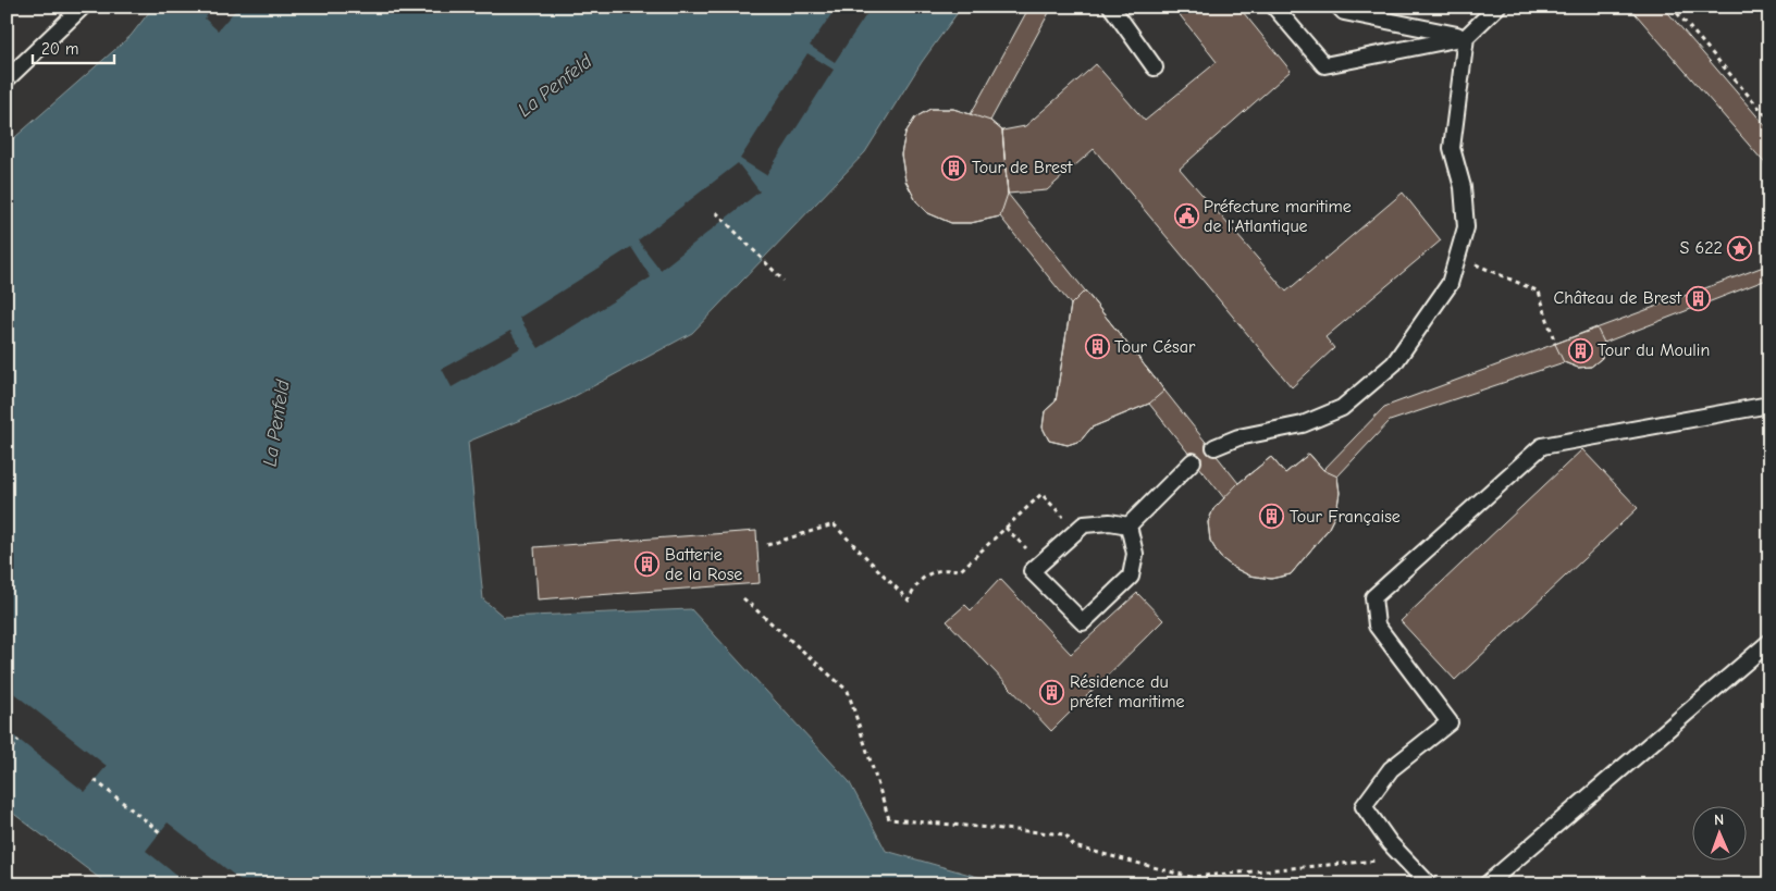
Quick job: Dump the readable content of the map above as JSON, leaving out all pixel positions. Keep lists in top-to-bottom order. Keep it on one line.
{"water":["La Penfeld"],"places":{"building":["Tour de Brest","Château de Brest","Tour César","Tour du Moulin","Tour Française","Batterie de la Rose","Résidence du préfet maritime"],"public building":["Préfecture maritime de l'Atlantique"],"place":["S 622"]},"scale_bar":"20 m","north":"top"}
